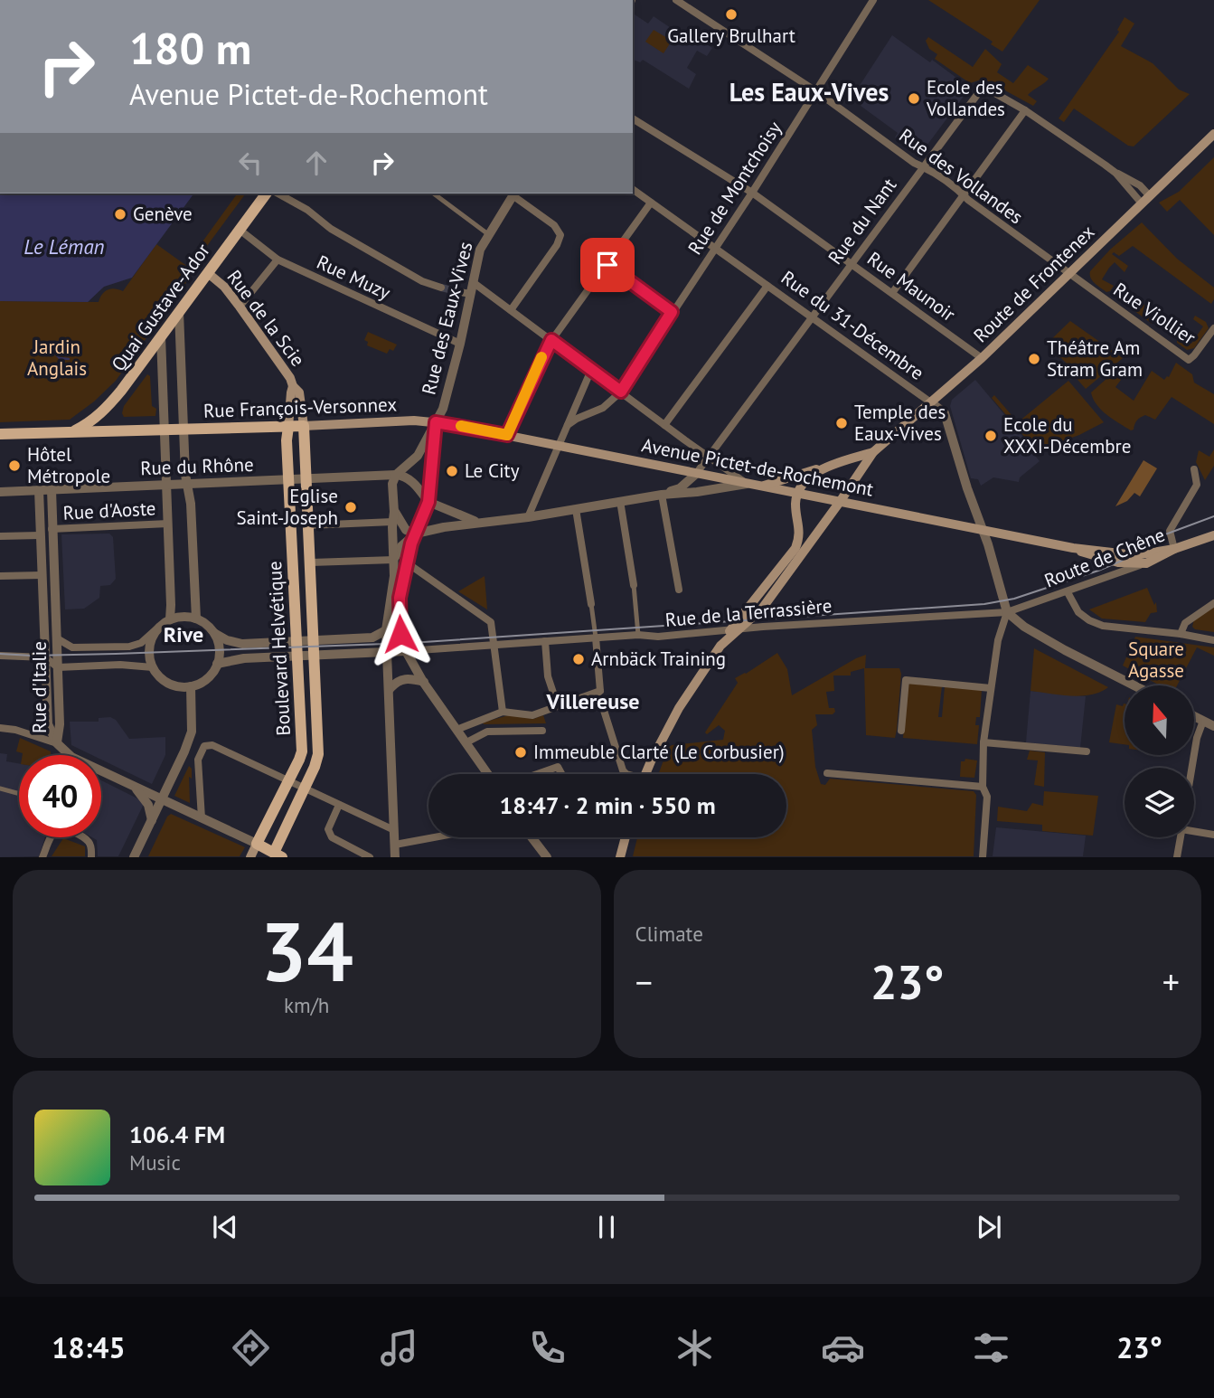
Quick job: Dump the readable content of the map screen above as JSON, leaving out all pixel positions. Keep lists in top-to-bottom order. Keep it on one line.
{"streets":{"main road":["Route de Frontenex","Quai Gustave-Ador","Rue de la Scie","Rue François-Versonnex","Avenue Pictet-de-Rochemont","Route de Chêne","Boulevard Helvétique"],"street":["Rue des Vollandes","Rue de Montchoisy","Rue du Nant","Rue Muzy","Rue Maunoir","Rue Viollier","Rue des Eaux-Vives","Rue du 31-Décembre","Rue du Rhône","Rue d'Aoste","Rue de la Terrassière","Rue d'Italie"]},"crossings":[["Rue des Vollandes","Rue de Montchoisy"],["Rue des Vollandes","Rue du Nant"],["Rue des Vollandes","Route de Frontenex"],["Rue des Vollandes","Rue Viollier"],["Rue de Montchoisy","Rue Maunoir"],["Rue de Montchoisy","Rue du 31-Décembre"],["Rue du Nant","Rue Maunoir"],["Rue du Nant","Rue du 31-Décembre"],["Rue du Nant","Avenue Pictet-de-Rochemont"],["Rue Muzy","Quai Gustave-Ador"],["Rue Muzy","Rue des Eaux-Vives"],["Route de Frontenex","Rue Maunoir"],["Route de Frontenex","Rue Viollier"],["Route de Frontenex","Rue du 31-Décembre"],["Quai Gustave-Ador","Rue de la Scie"],["Quai Gustave-Ador","Rue François-Versonnex"],["Rue de la Scie","Rue François-Versonnex"],["Rue de la Scie","Boulevard Helvétique"],["Rue des Eaux-Vives","Rue François-Versonnex"],["Rue des Eaux-Vives","Avenue Pictet-de-Rochemont"],["Rue du 31-Décembre","Avenue Pictet-de-Rochemont"],["Rue du 31-Décembre","Route de Chêne"],["Rue du 31-Décembre","Rue de la Terrassière"],["Rue François-Versonnex","Avenue Pictet-de-Rochemont"],["Rue François-Versonnex","Boulevard Helvétique"],["Rue du Rhône","Boulevard Helvétique"],["Rue du Rhône","Rue d'Italie"],["Avenue Pictet-de-Rochemont","Route de Chêne"],["Rue d'Aoste","Rue d'Italie"],["Route de Chêne","Rue de la Terrassière"]],"districts":["Les Eaux-Vives","Rive","Villereuse"],"water":["Le Léman"],"parks":["Jardin Anglais","Square Agasse"],"places":["Gallery Brulhart","Ecole des Vollandes","Genève","Théâtre Am Stram Gram","Temple des Eaux-Vives","Ecole du XXXI-Décembre","Hôtel Métropole","Le City","Eglise Saint-Joseph","Arnbäck Training","Immeuble Clarté (Le Corbusier)"],"north":"top","page":{"turn":["180 m","Avenue Pictet-de-Rochemont"],"limit":"40","trip":"18:47 · 2 min · 550 m","tile":[["34","km/h"],"Climate"],"heat":["−","23°","+"],"song":["106.4 FM","Music"],"tabs":["18:45","23°"]}}
